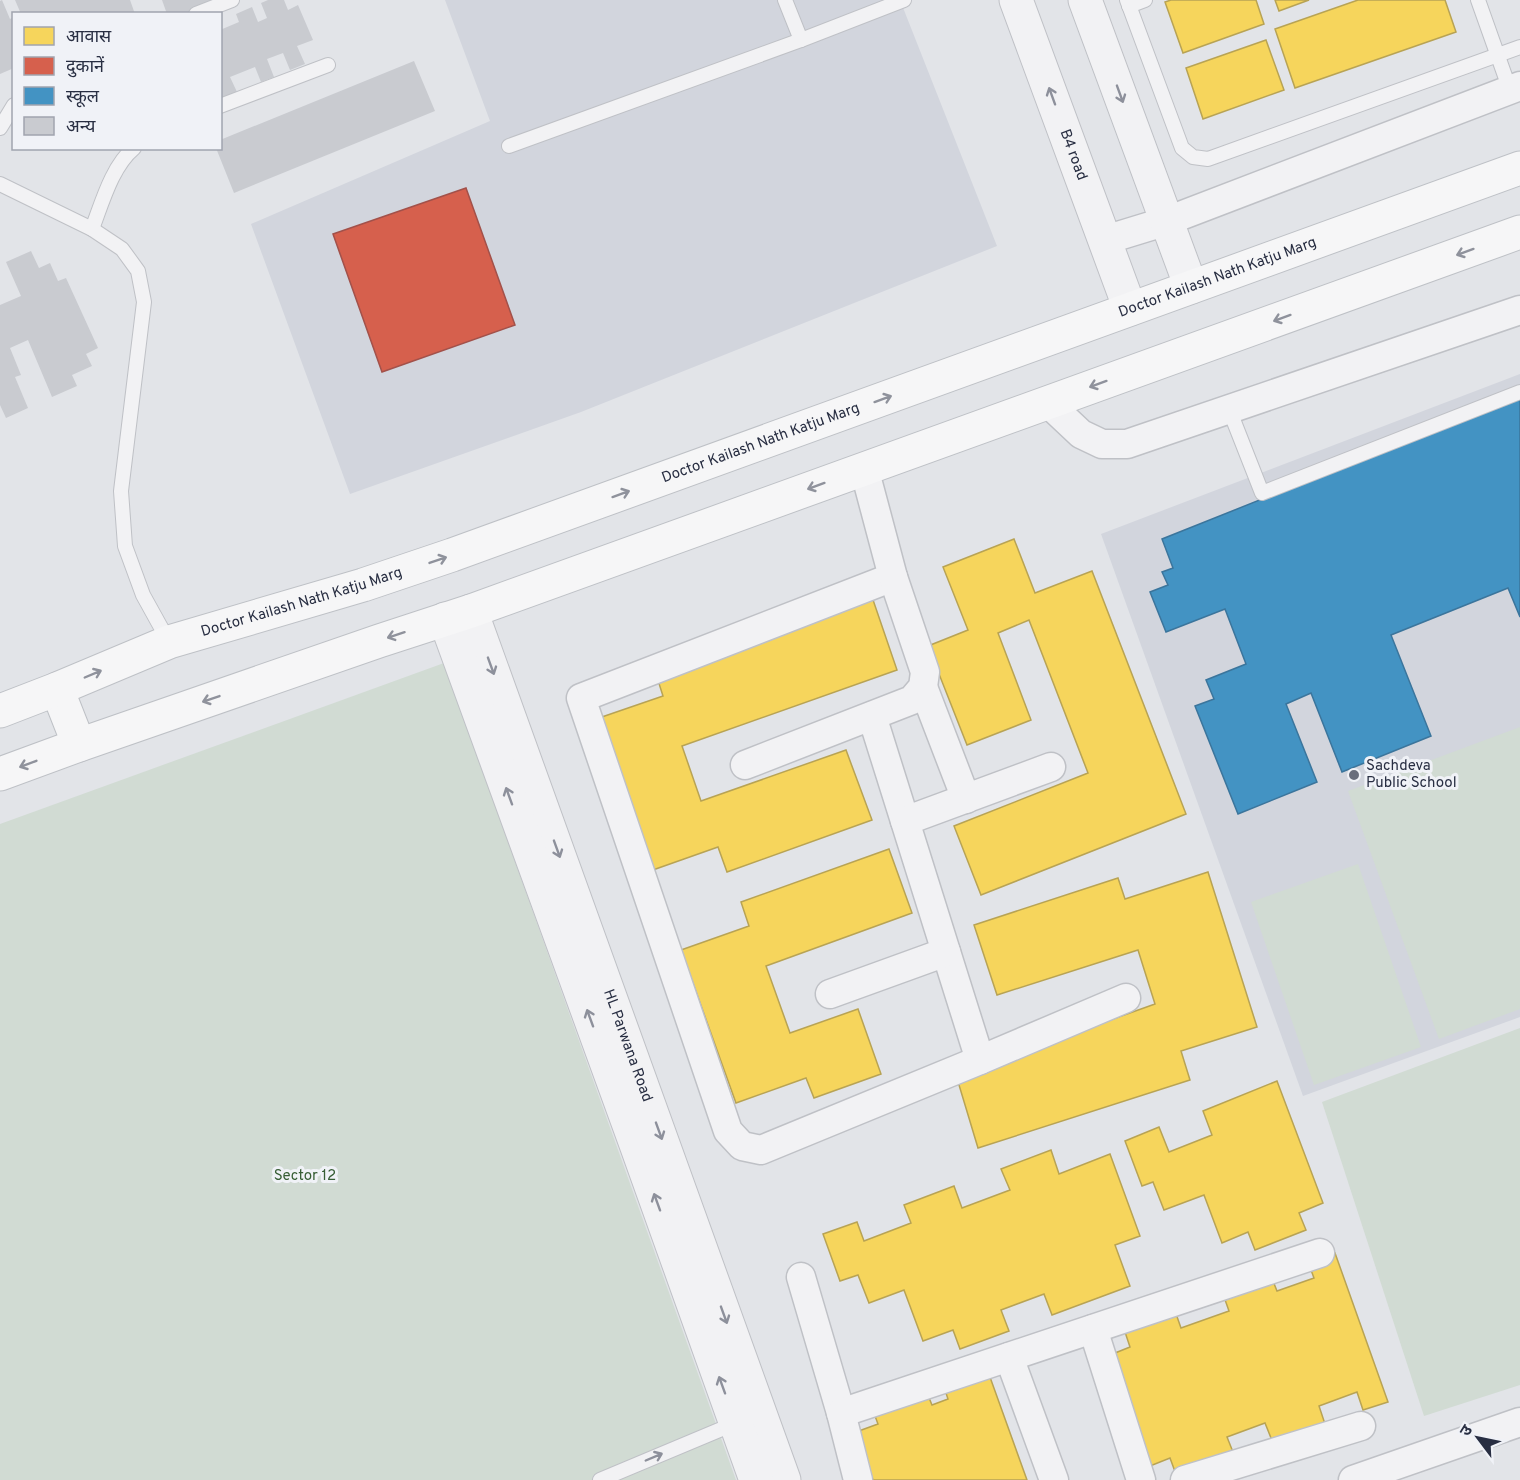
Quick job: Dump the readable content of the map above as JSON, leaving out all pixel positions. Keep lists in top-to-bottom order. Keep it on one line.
{"streets":{"main road":["Doctor Kailash Nath Katju Marg"],"street":["B4 road","HL Parwana Road"]},"crossings":[["B4 road","Doctor Kailash Nath Katju Marg"]],"parks":["Sector 12"],"places":["Sachdeva Public School"],"legend":["आवास","दुकानें","स्कूल","अन्य"],"north":"top left"}
